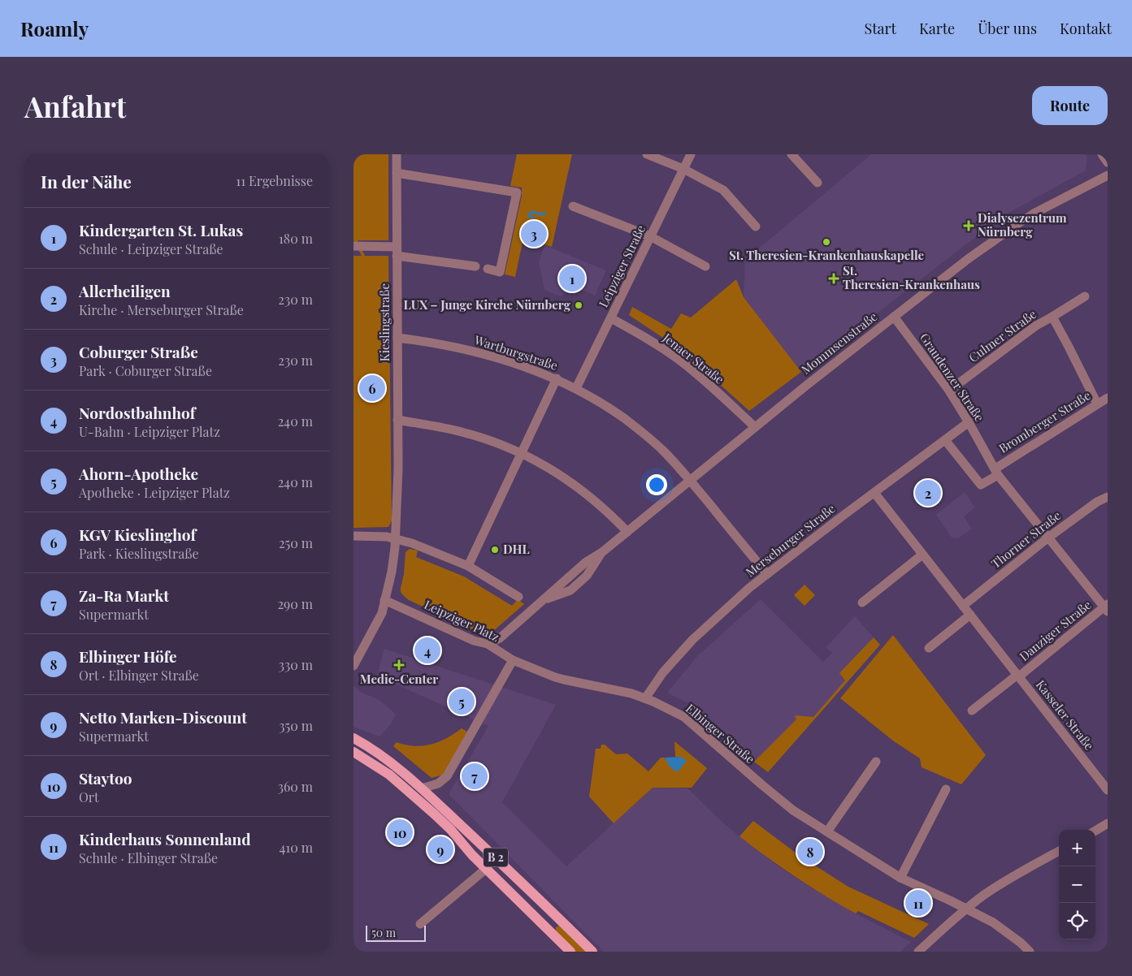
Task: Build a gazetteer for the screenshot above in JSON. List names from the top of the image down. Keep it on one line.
{"streets":{"main road":["B 2"],"street":["Leipziger Straße","Kieslingstraße","Culmer Straße","Mommsenstraße","Wartburgstraße","Jenaer Straße","Graudenzer Straße","Bromberger Straße","Thorner Straße","Merseburger Straße","Leipziger Platz","Danziger Straße","Kasseler Straße","Elbinger Straße"]},"crossings":[["Leipziger Straße","Wartburgstraße"],["Leipziger Straße","Jenaer Straße"],["Kieslingstraße","Wartburgstraße"],["Culmer Straße","Graudenzer Straße"],["Culmer Straße","Bromberger Straße"],["Mommsenstraße","Wartburgstraße"],["Mommsenstraße","Jenaer Straße"],["Mommsenstraße","Graudenzer Straße"],["Mommsenstraße","Leipziger Platz"],["Wartburgstraße","Merseburger Straße"],["Graudenzer Straße","Bromberger Straße"],["Graudenzer Straße","Thorner Straße"],["Graudenzer Straße","Merseburger Straße"],["Graudenzer Straße","Danziger Straße"],["Thorner Straße","Kasseler Straße"],["Merseburger Straße","Kasseler Straße"],["Merseburger Straße","Elbinger Straße"],["Leipziger Platz","Elbinger Straße"],["Danziger Straße","Kasseler Straße"]],"places":{"health":["Dialysezentrum Nürnberg","St. Theresien-Krankenhaus","Medic-Center"],"other":["St. Theresien-Krankenhauskapelle","LUX – Junge Kirche Nürnberg","DHL"]},"scale_bar":"50 m","page":{"header":"Roamly","nav":["Start","Karte","Über uns","Kontakt"],"buttons":"Route","title":"Anfahrt","heading":["In der Nähe","11 Ergebnisse"],"list":[{"mark":"1","name":"Kindergarten St. Lukas","note":"Schule · Leipziger Straße","value":"180 m"},{"mark":"2","name":"Allerheiligen","note":"Kirche · Merseburger Straße","value":"230 m"},{"mark":"3","name":"Coburger Straße","note":"Park · Coburger Straße","value":"230 m"},{"mark":"4","name":"Nordostbahnhof","note":"U-Bahn · Leipziger Platz","value":"240 m"},{"mark":"5","name":"Ahorn-Apotheke","note":"Apotheke · Leipziger Platz","value":"240 m"},{"mark":"6","name":"KGV Kieslinghof","note":"Park · Kieslingstraße","value":"250 m"},{"mark":"7","name":"Za-Ra Markt","note":"Supermarkt","value":"290 m"},{"mark":"8","name":"Elbinger Höfe","note":"Ort · Elbinger Straße","value":"330 m"},{"mark":"9","name":"Netto Marken-Discount","note":"Supermarkt","value":"350 m"},{"mark":"10","name":"Staytoo","note":"Ort","value":"360 m"},{"mark":"11","name":"Kinderhaus Sonnenland","note":"Schule · Elbinger Straße","value":"410 m"}],"pins":["3","1","6","2","4","5","7","10","9","8","11"],"map_buttons":["+","−"],"scale":"50 m"}}
